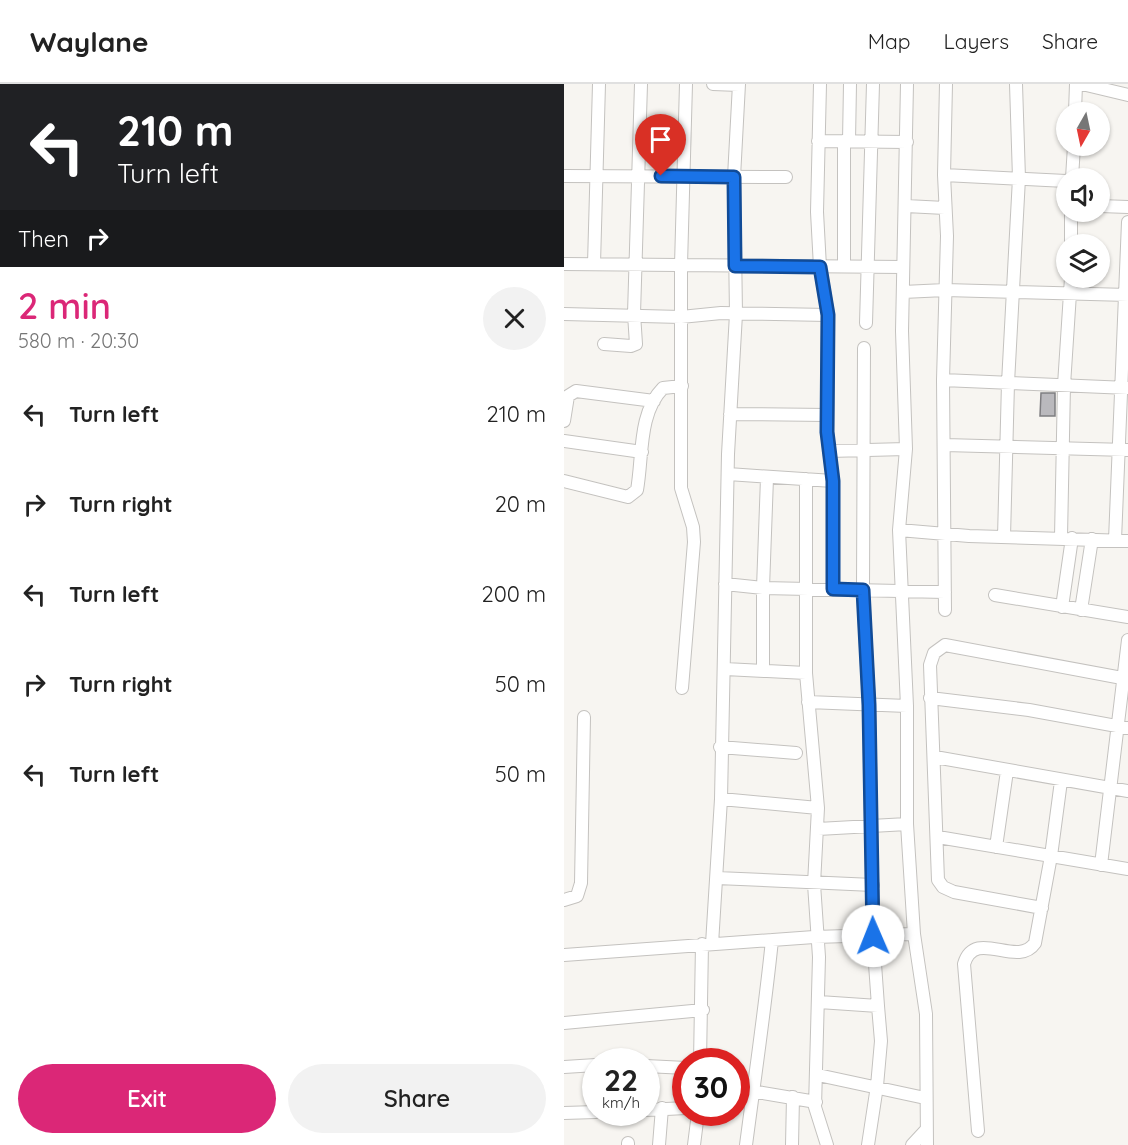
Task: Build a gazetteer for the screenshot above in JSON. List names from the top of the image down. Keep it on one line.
{"north":"bottom","page":{"header":"Waylane","nav":["Map","Layers","Share"],"turn":["210 m","Turn left"],"then":"Then","heading":["2 min","580 m · 20:30"],"list":[{"name":"Turn left","value":"210 m"},{"name":"Turn right","value":"20 m"},{"name":"Turn left","value":"200 m"},{"name":"Turn right","value":"50 m"},{"name":"Turn left","value":"50 m"}],"speed":"22 km/h","limit":"30","buttons":["Exit","Share"]}}
